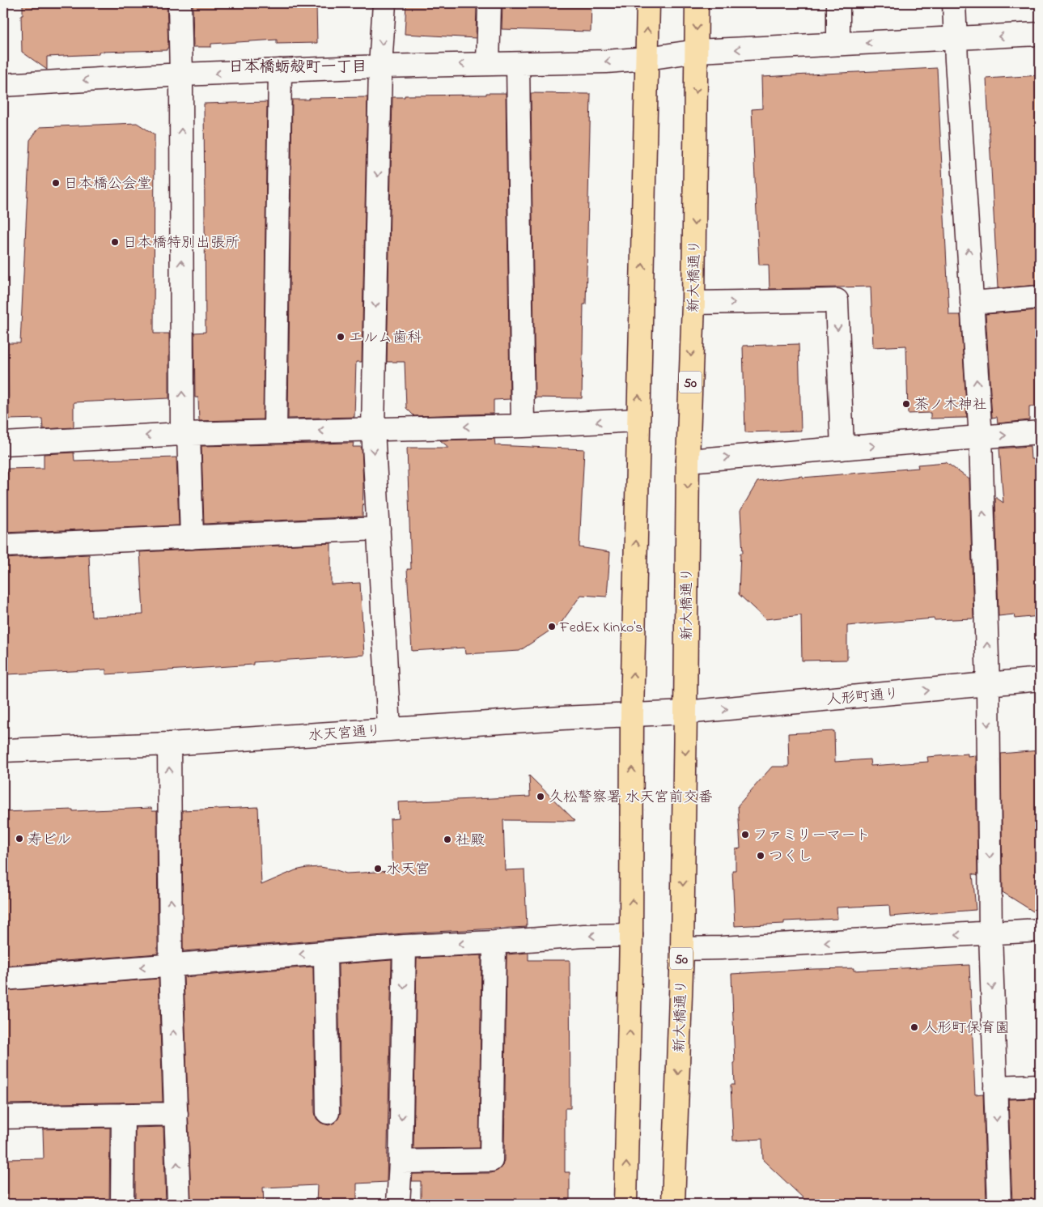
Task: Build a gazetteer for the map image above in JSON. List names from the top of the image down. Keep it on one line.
{"streets":{"main road":["新大橋通り","50"],"street":["人形町通り","水天宮通り"]},"crossings":[["新大橋通り","人形町通り"],["新大橋通り","水天宮通り"],["人形町通り","水天宮通り"]],"one_way":["人形町通り"],"districts":["日本橋蛎殻町一丁目"],"places":["日本橋公会堂","日本橋特別出張所","エルム歯科","茶ノ木神社","FedEx Kinko's","久松警察署 水天宮前交番","ファミリーマート","寿ビル","社殿","つくし","水天宮","人形町保育園"]}
